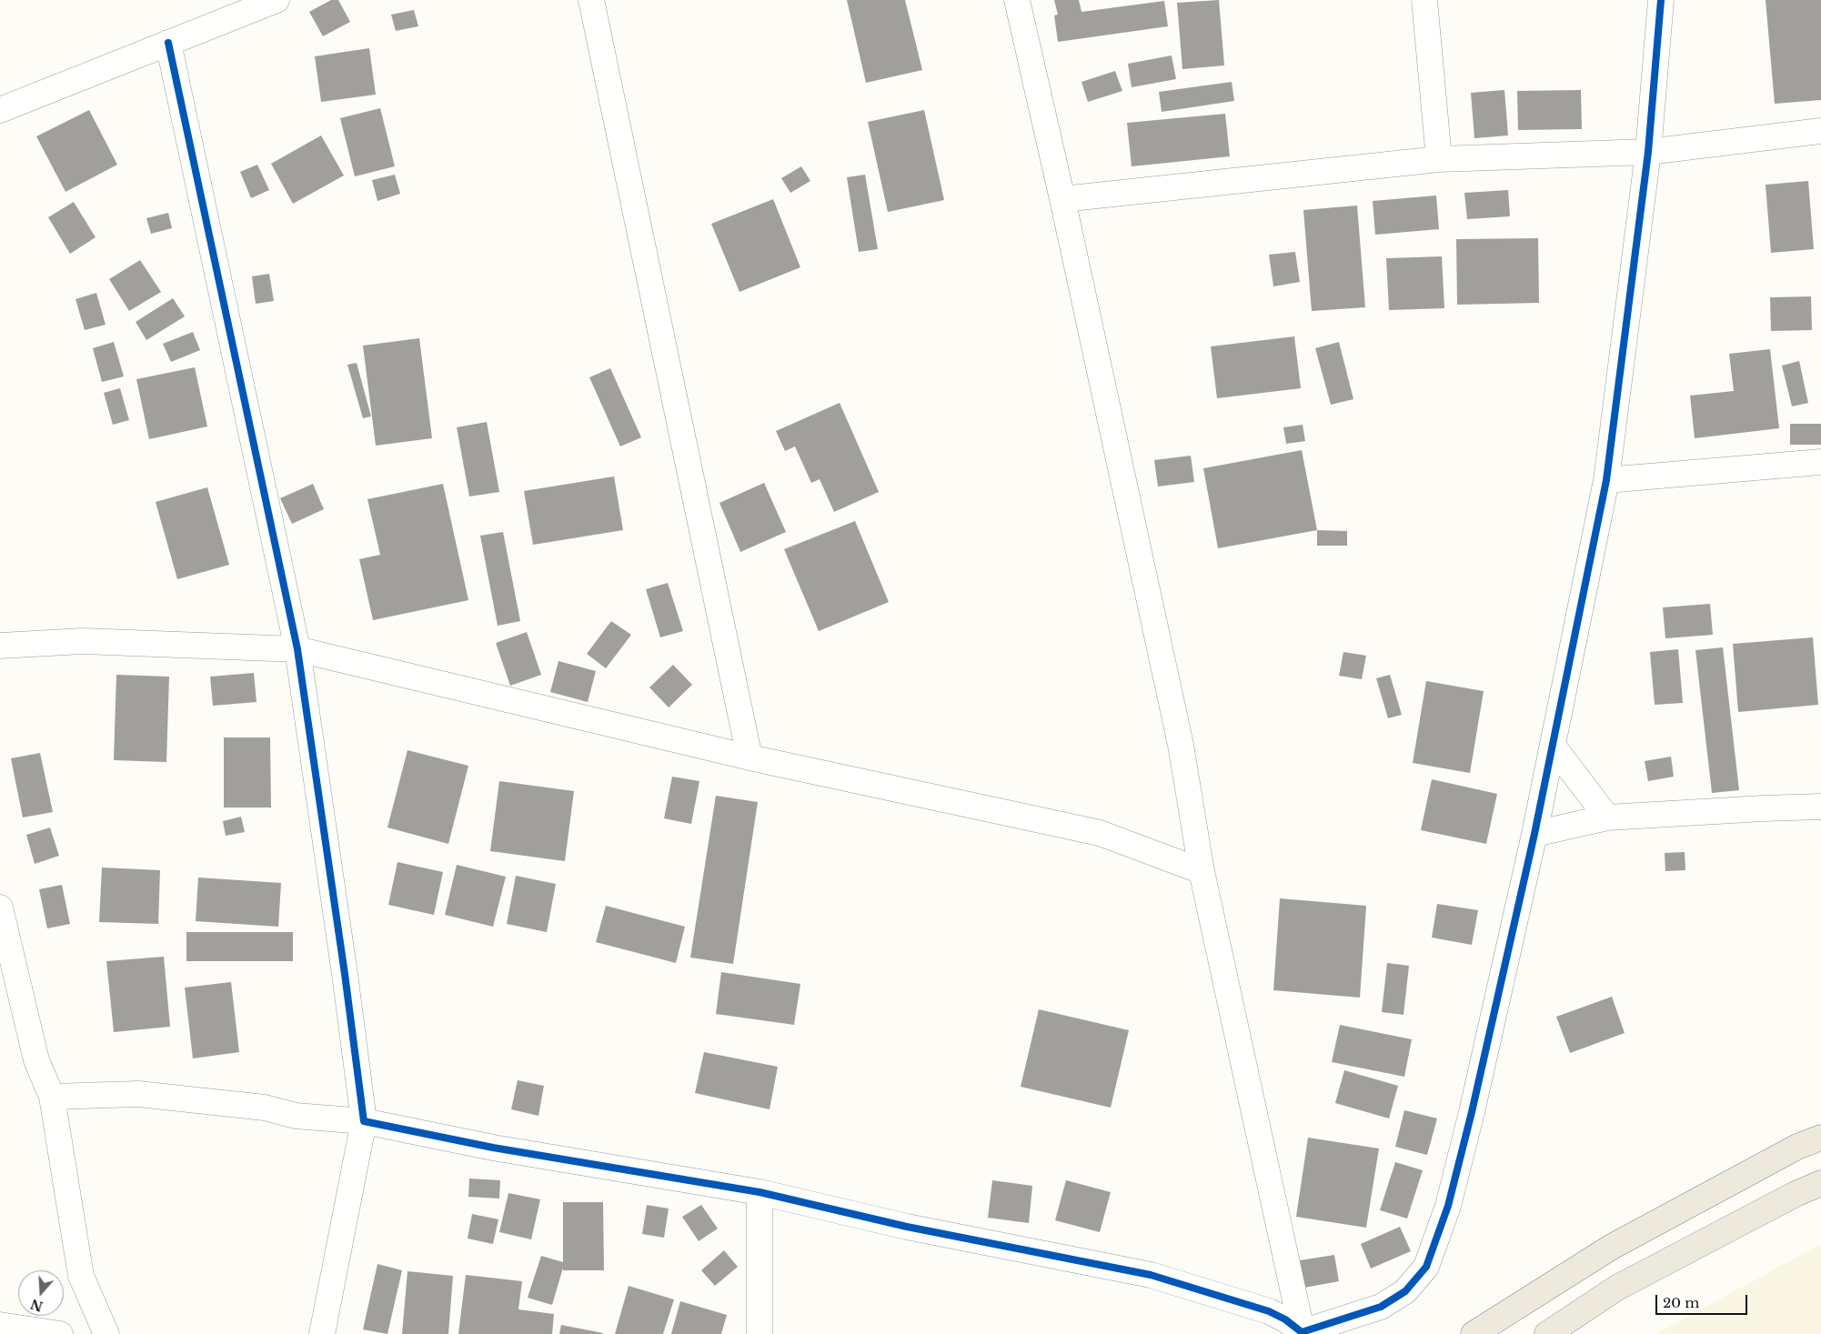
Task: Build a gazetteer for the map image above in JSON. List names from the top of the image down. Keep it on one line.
{"scale_bar":"20 m","north":"bottom"}
